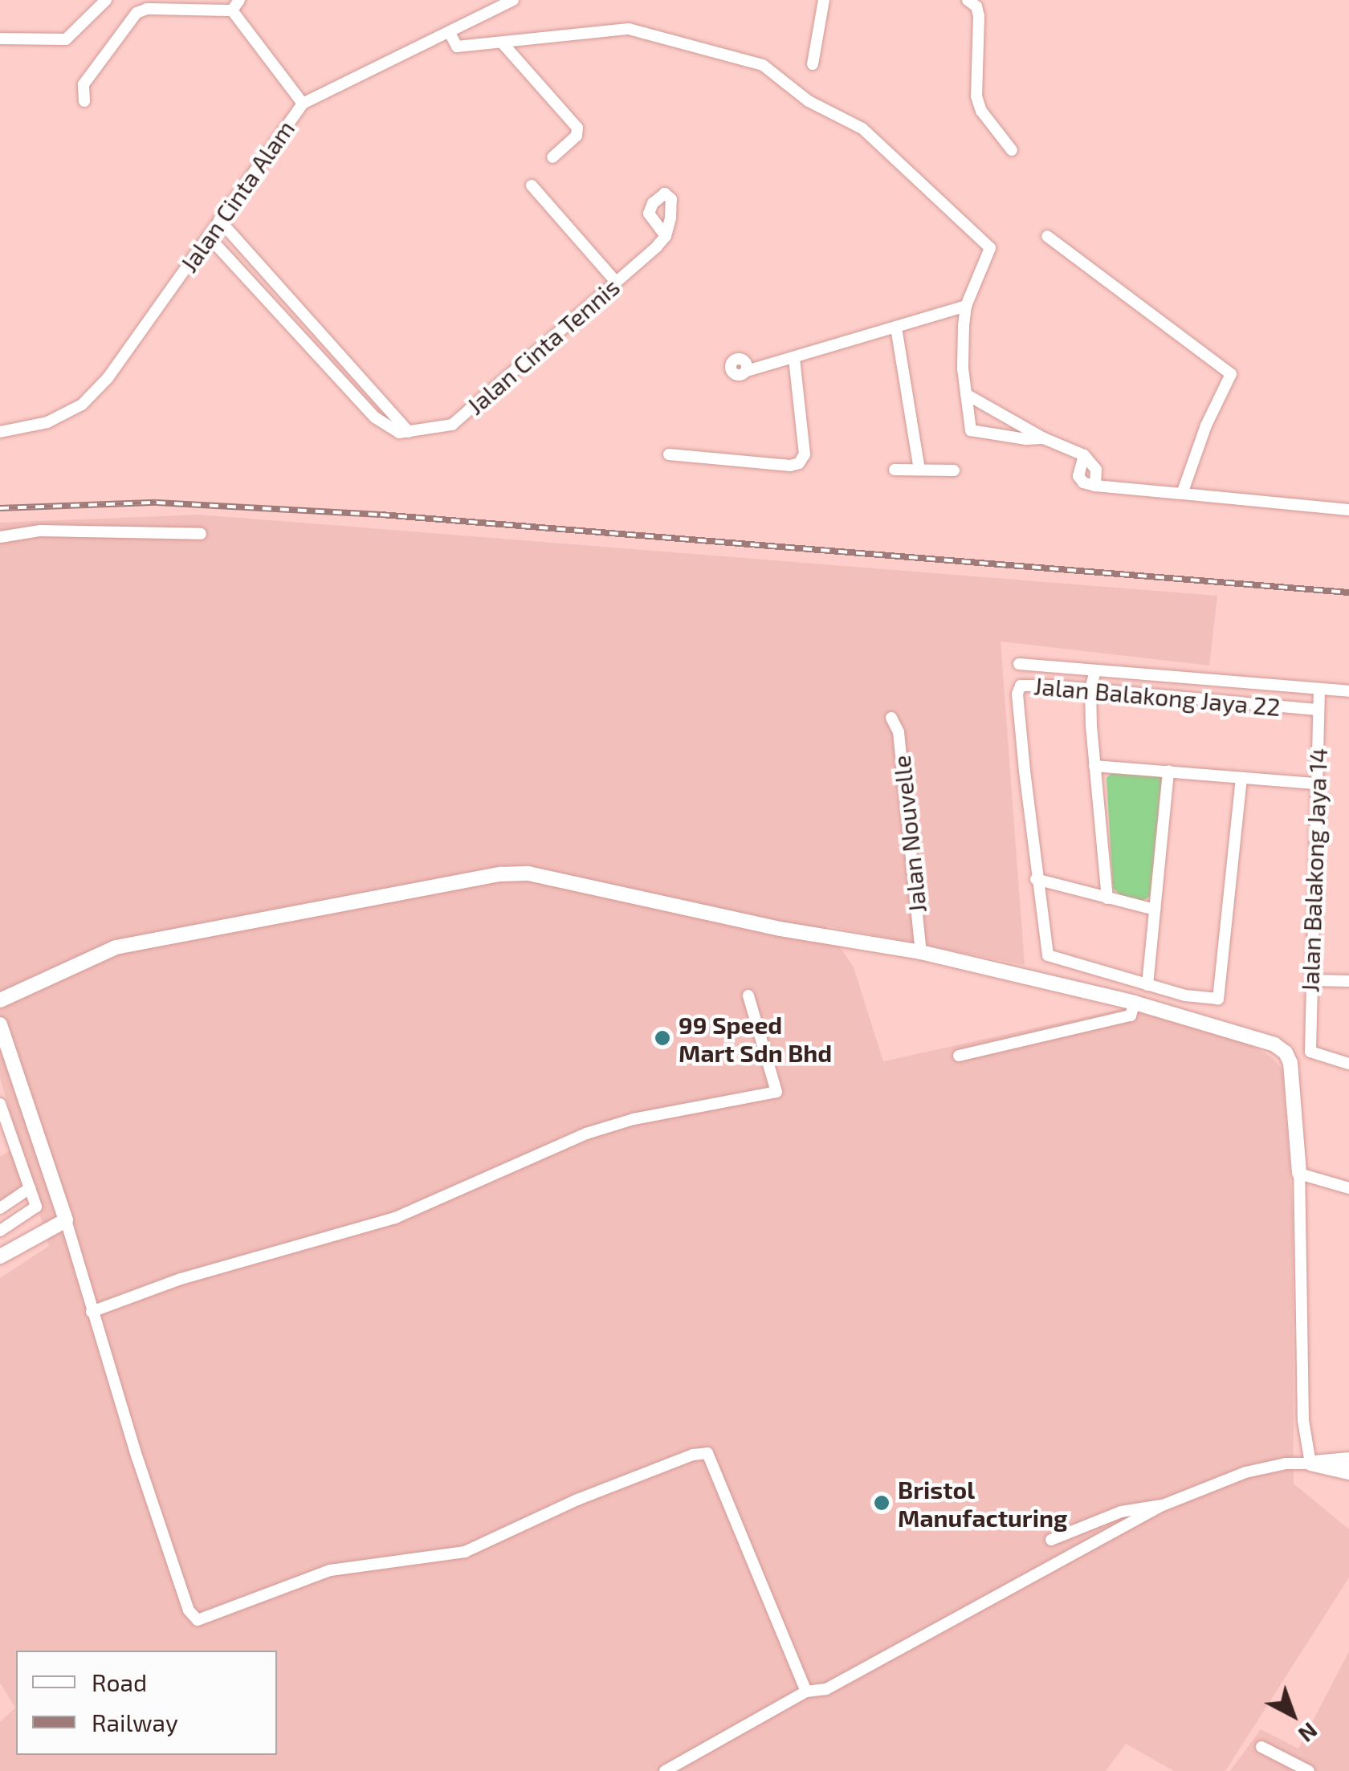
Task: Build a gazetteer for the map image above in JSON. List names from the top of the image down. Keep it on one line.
{"streets":{"street":["Jalan Cinta Alam","Jalan Cinta Tennis","Jalan Balakong Jaya 22","Jalan Nouvelle","Jalan Balakong Jaya 14"]},"crossings":[["Jalan Balakong Jaya 22","Jalan Balakong Jaya 14"]],"places":["99 Speed Mart Sdn Bhd","Bristol Manufacturing"],"legend":["Road","Railway"],"north":"bottom right"}
